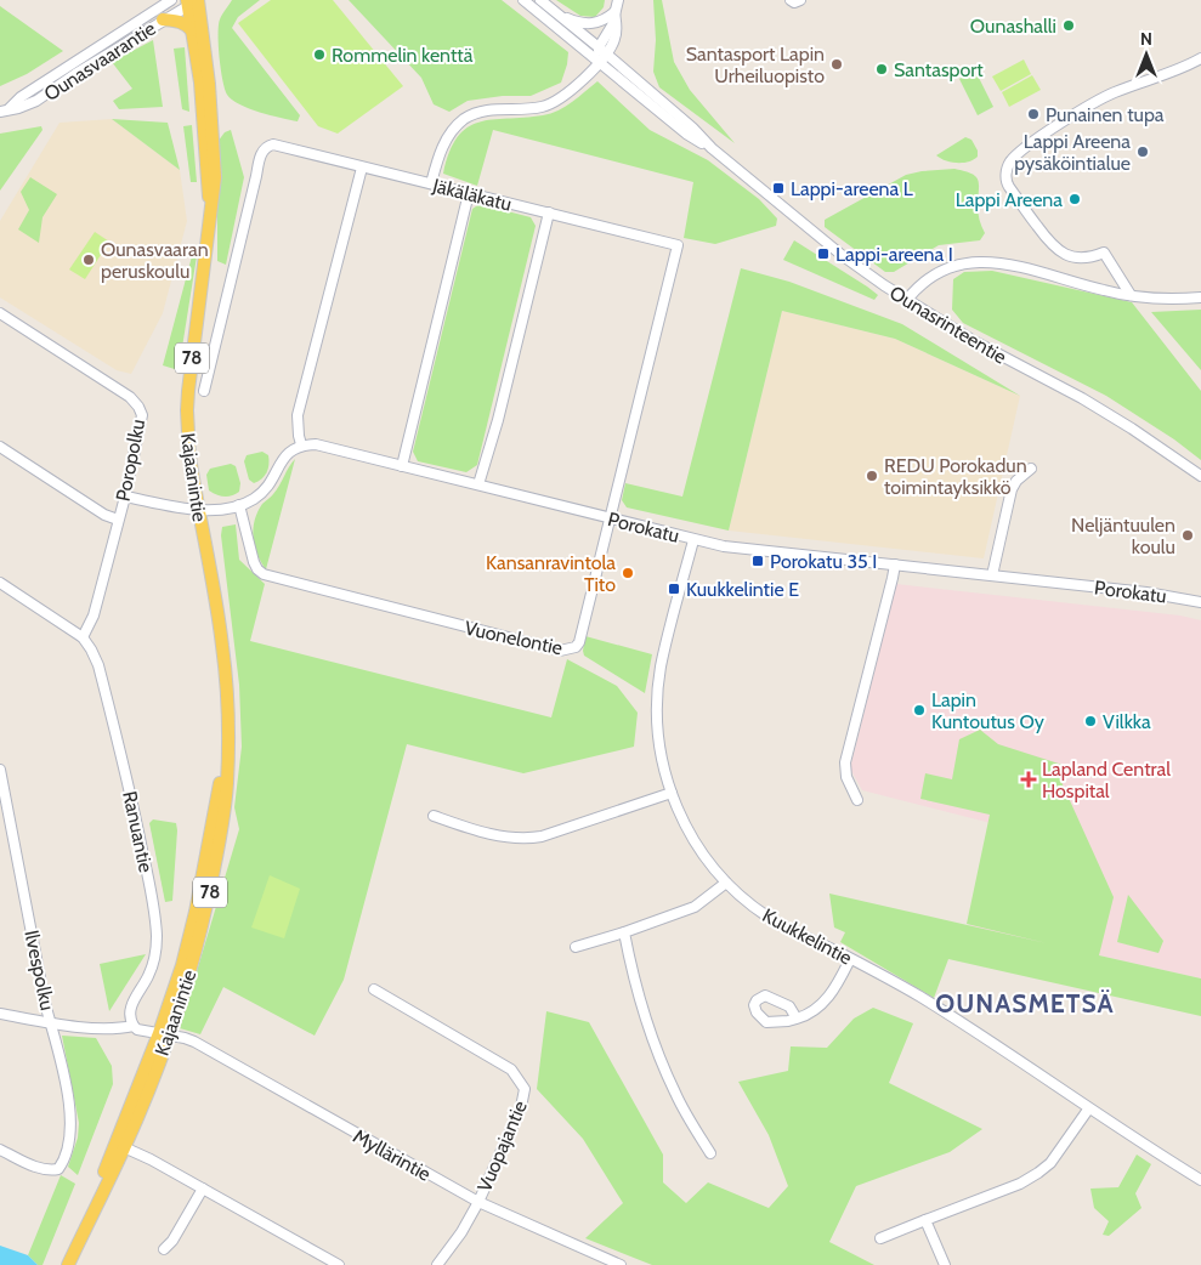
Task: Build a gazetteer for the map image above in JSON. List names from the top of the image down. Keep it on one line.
{"streets":{"main road":["78","Kajaanintie"],"street":["Ounasvaarantie","Jäkäläkatu","Ounasrinteentie","Poropolku","Porokatu","Vuonelontie","Ranuantie","Kuukkelintie","Ilvespolku","Vuopajantie","Myllärintie"]},"crossings":[["Ounasvaarantie","Kajaanintie"],["Jäkäläkatu","Vuonelontie"],["Poropolku","Ranuantie"],["Kajaanintie","Myllärintie"],["Porokatu","Vuonelontie"],["Porokatu","Kuukkelintie"],["Ranuantie","Myllärintie"],["Ilvespolku","Myllärintie"],["Vuopajantie","Myllärintie"]],"districts":["OUNASMETSÄ"],"places":{"other":["Ounashalli","Rommelin kenttä","Santasport Lapin Urheiluopisto","Santasport","Punainen tupa","Lappi Areena pysäköintialue","Lappi Areena","Ounasvaaran peruskoulu","REDU Porokadun toimintayksikkö","Neljäntuulen koulu","Kansanravintola Tito","Lapin Kuntoutus Oy","Vilkka"],"transit":["Lappi-areena L","Lappi-areena I","Porokatu 35 I","Kuukkelintie E"],"health":["Lapland Central Hospital"]},"north":"top"}
